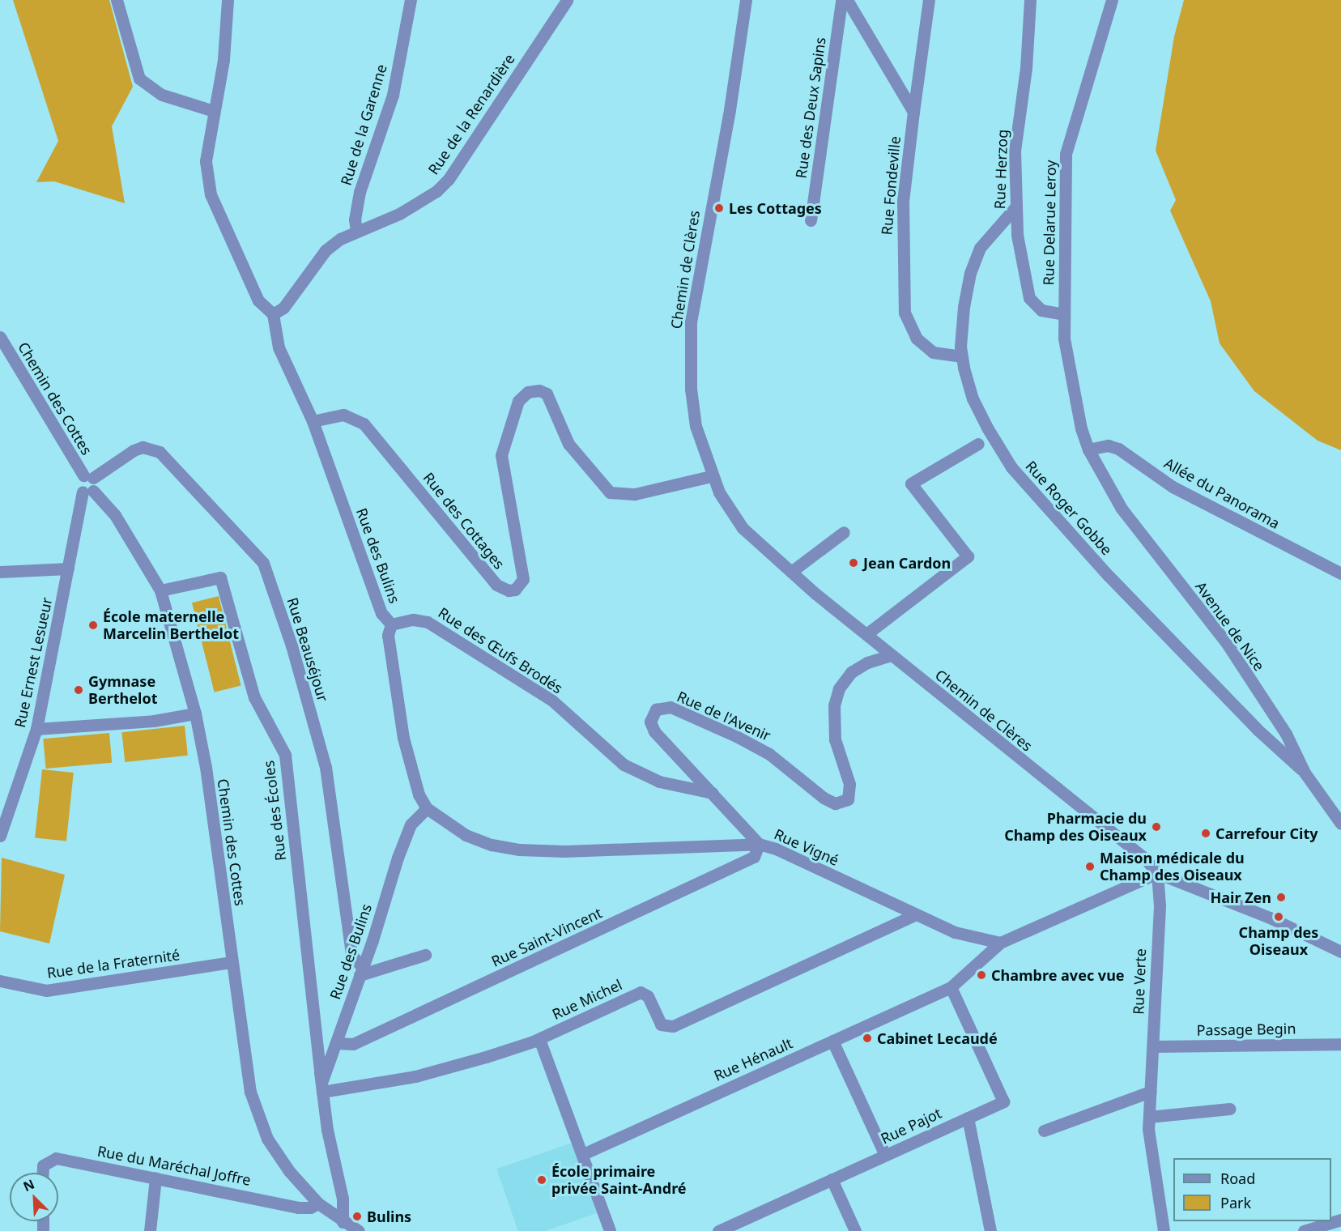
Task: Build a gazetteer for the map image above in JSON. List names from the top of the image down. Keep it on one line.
{"streets":{"street":["Rue des Deux Sapins","Rue de la Renardière","Rue de la Garenne","Rue Herzog","Rue Fondeville","Rue Delarue Leroy","Chemin de Clères","Chemin des Cottes","Allée du Panorama","Rue Roger Gobbe","Rue des Cottages","Rue des Bulins","Avenue de Nice","Rue Beauséjour","Rue des Œufs Brodés","Rue Ernest Lesueur","Rue de l'Avenir","Rue des Écoles","Rue Vigné","Rue Saint-Vincent","Rue de la Fraternité","Rue Verte","Rue Michel","Passage Begin","Rue Hénault","Rue Pajot","Rue du Maréchal Joffre"]},"crossings":[["Rue de la Renardière","Rue de la Garenne"],["Rue de la Renardière","Rue des Bulins"],["Rue Herzog","Rue Delarue Leroy"],["Rue Herzog","Rue Roger Gobbe"],["Rue Fondeville","Rue Roger Gobbe"],["Rue Delarue Leroy","Allée du Panorama"],["Rue Delarue Leroy","Avenue de Nice"],["Chemin de Clères","Rue des Cottages"],["Chemin de Clères","Rue de l'Avenir"],["Chemin de Clères","Rue Verte"],["Chemin des Cottes","Rue Beauséjour"],["Chemin des Cottes","Rue Ernest Lesueur"],["Chemin des Cottes","Rue des Écoles"],["Chemin des Cottes","Rue de la Fraternité"],["Chemin des Cottes","Rue du Maréchal Joffre"],["Allée du Panorama","Avenue de Nice"],["Rue Roger Gobbe","Avenue de Nice"],["Rue des Cottages","Rue des Bulins"],["Rue des Bulins","Rue Beauséjour"],["Rue des Bulins","Rue des Œufs Brodés"],["Rue des Bulins","Rue Vigné"],["Rue des Bulins","Rue Saint-Vincent"],["Rue des Bulins","Rue Michel"],["Rue Beauséjour","Rue Ernest Lesueur"],["Rue des Œufs Brodés","Rue de l'Avenir"],["Rue de l'Avenir","Rue Vigné"],["Rue de l'Avenir","Rue Saint-Vincent"],["Rue Vigné","Rue Saint-Vincent"],["Rue Vigné","Rue Michel"],["Rue Vigné","Rue Hénault"],["Rue Verte","Passage Begin"],["Rue Hénault","Rue Pajot"]],"places":["Les Cottages","Jean Cardon","École maternelle Marcelin Berthelot","Gymnase Berthelot","Pharmacie du Champ des Oiseaux","Carrefour City","Maison médicale du Champ des Oiseaux","Hair Zen","Champ des Oiseaux","Chambre avec vue","Cabinet Lecaudé","École primaire privée Saint-André","Bulins"],"legend":["Road","Park"],"north":"top left"}
